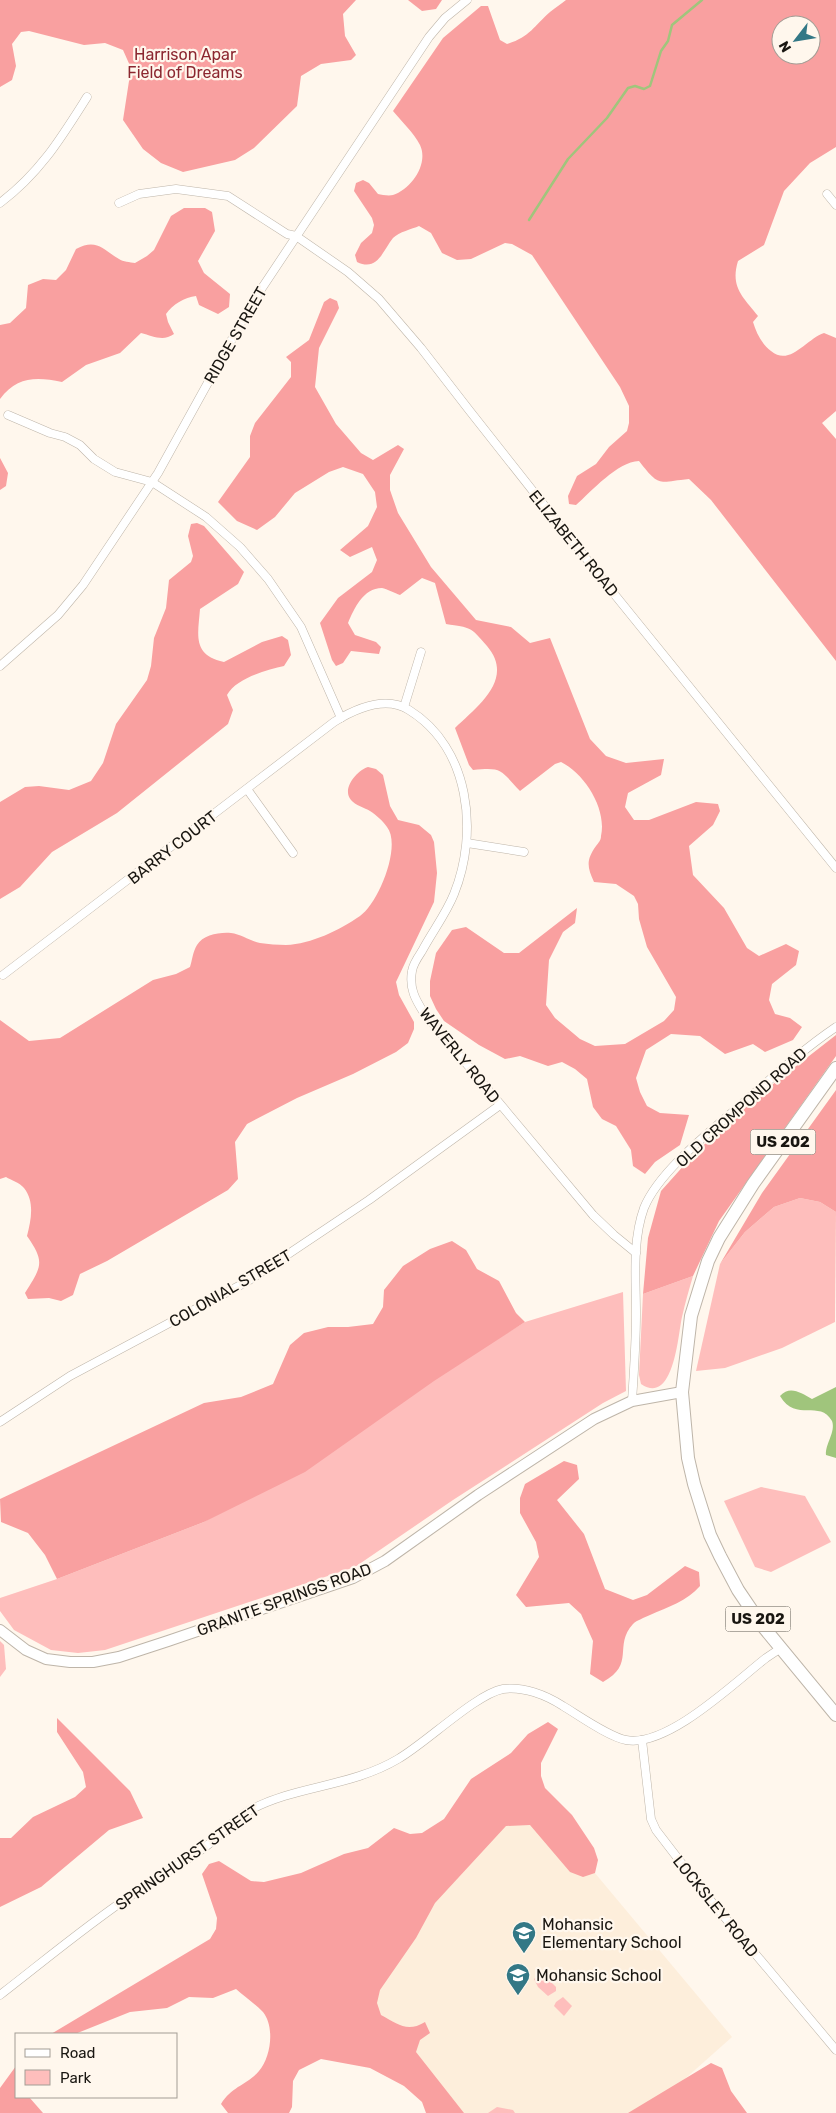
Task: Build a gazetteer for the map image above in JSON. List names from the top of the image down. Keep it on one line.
{"streets":{"highway":["US 202"],"street":["RIDGE STREET","ELIZABETH ROAD","BARRY COURT","WAVERLY ROAD","OLD CROMPOND ROAD","COLONIAL STREET","GRANITE SPRINGS ROAD","SPRINGHURST STREET","LOCKSLEY ROAD"]},"crossings":[["RIDGE STREET","ELIZABETH ROAD"],["WAVERLY ROAD","OLD CROMPOND ROAD"],["WAVERLY ROAD","COLONIAL STREET"],["OLD CROMPOND ROAD","GRANITE SPRINGS ROAD"],["US 202","GRANITE SPRINGS ROAD"],["US 202","SPRINGHURST STREET"],["SPRINGHURST STREET","LOCKSLEY ROAD"]],"parks":["Harrison Apar Field of Dreams"],"places":{"school or university":["Mohansic Elementary School","Mohansic School"]},"legend":["Road","Park"],"north":"bottom left"}
